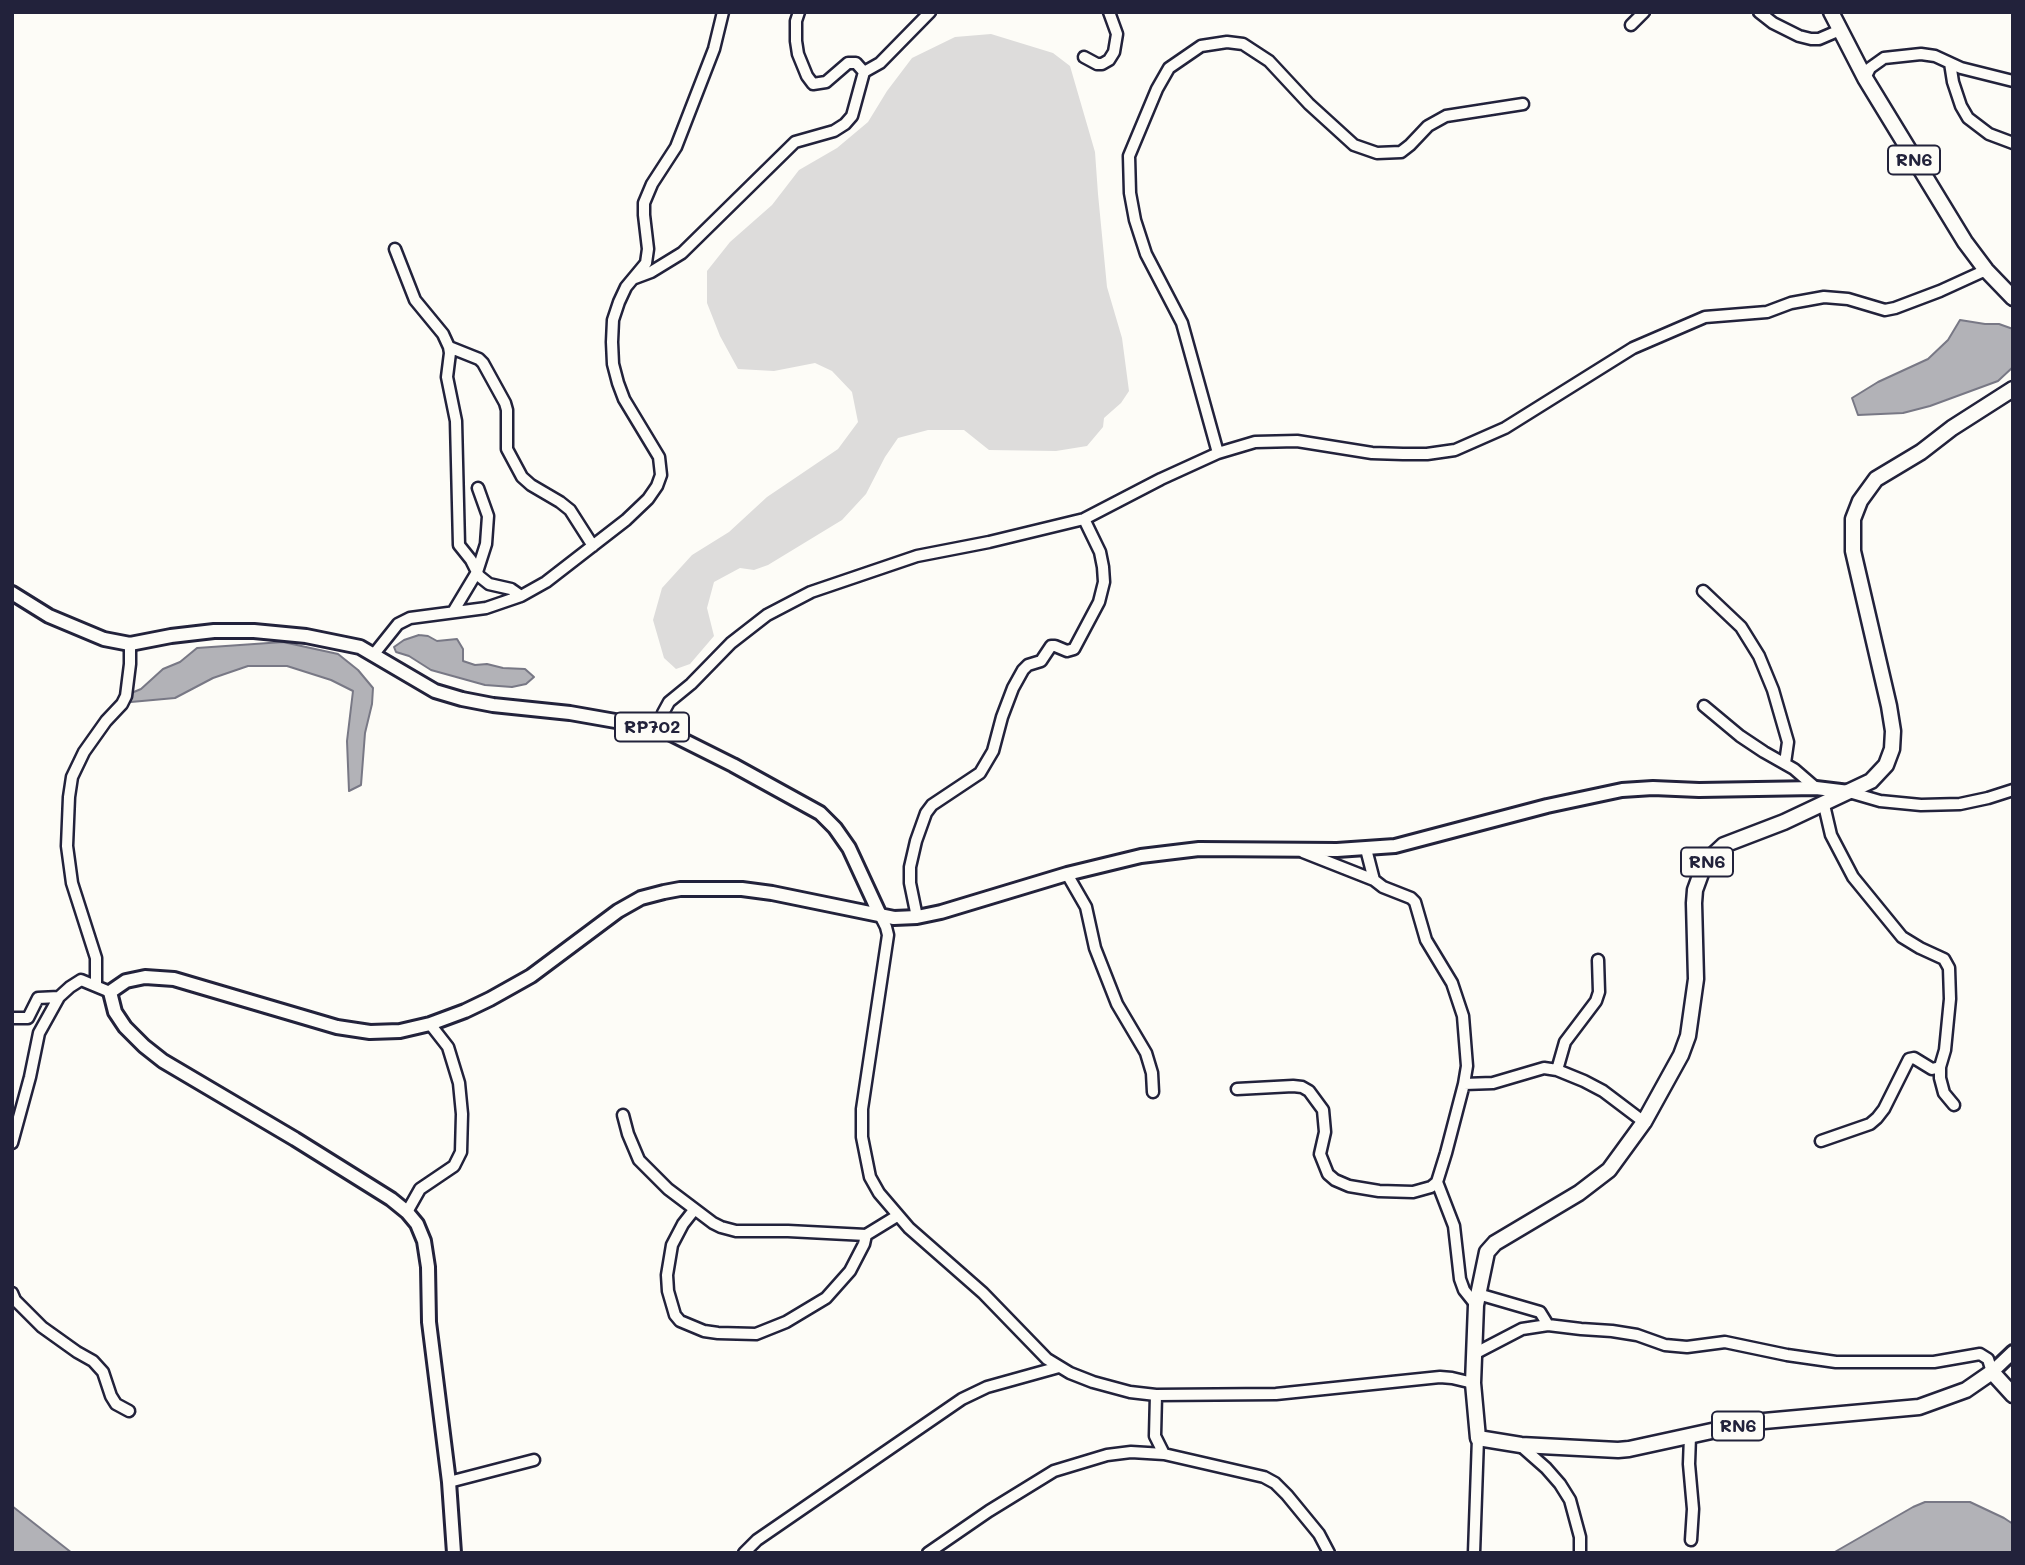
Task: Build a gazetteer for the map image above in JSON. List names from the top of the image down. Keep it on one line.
{"streets":{"highway":["RN6"],"main road":["RP702"]}}
